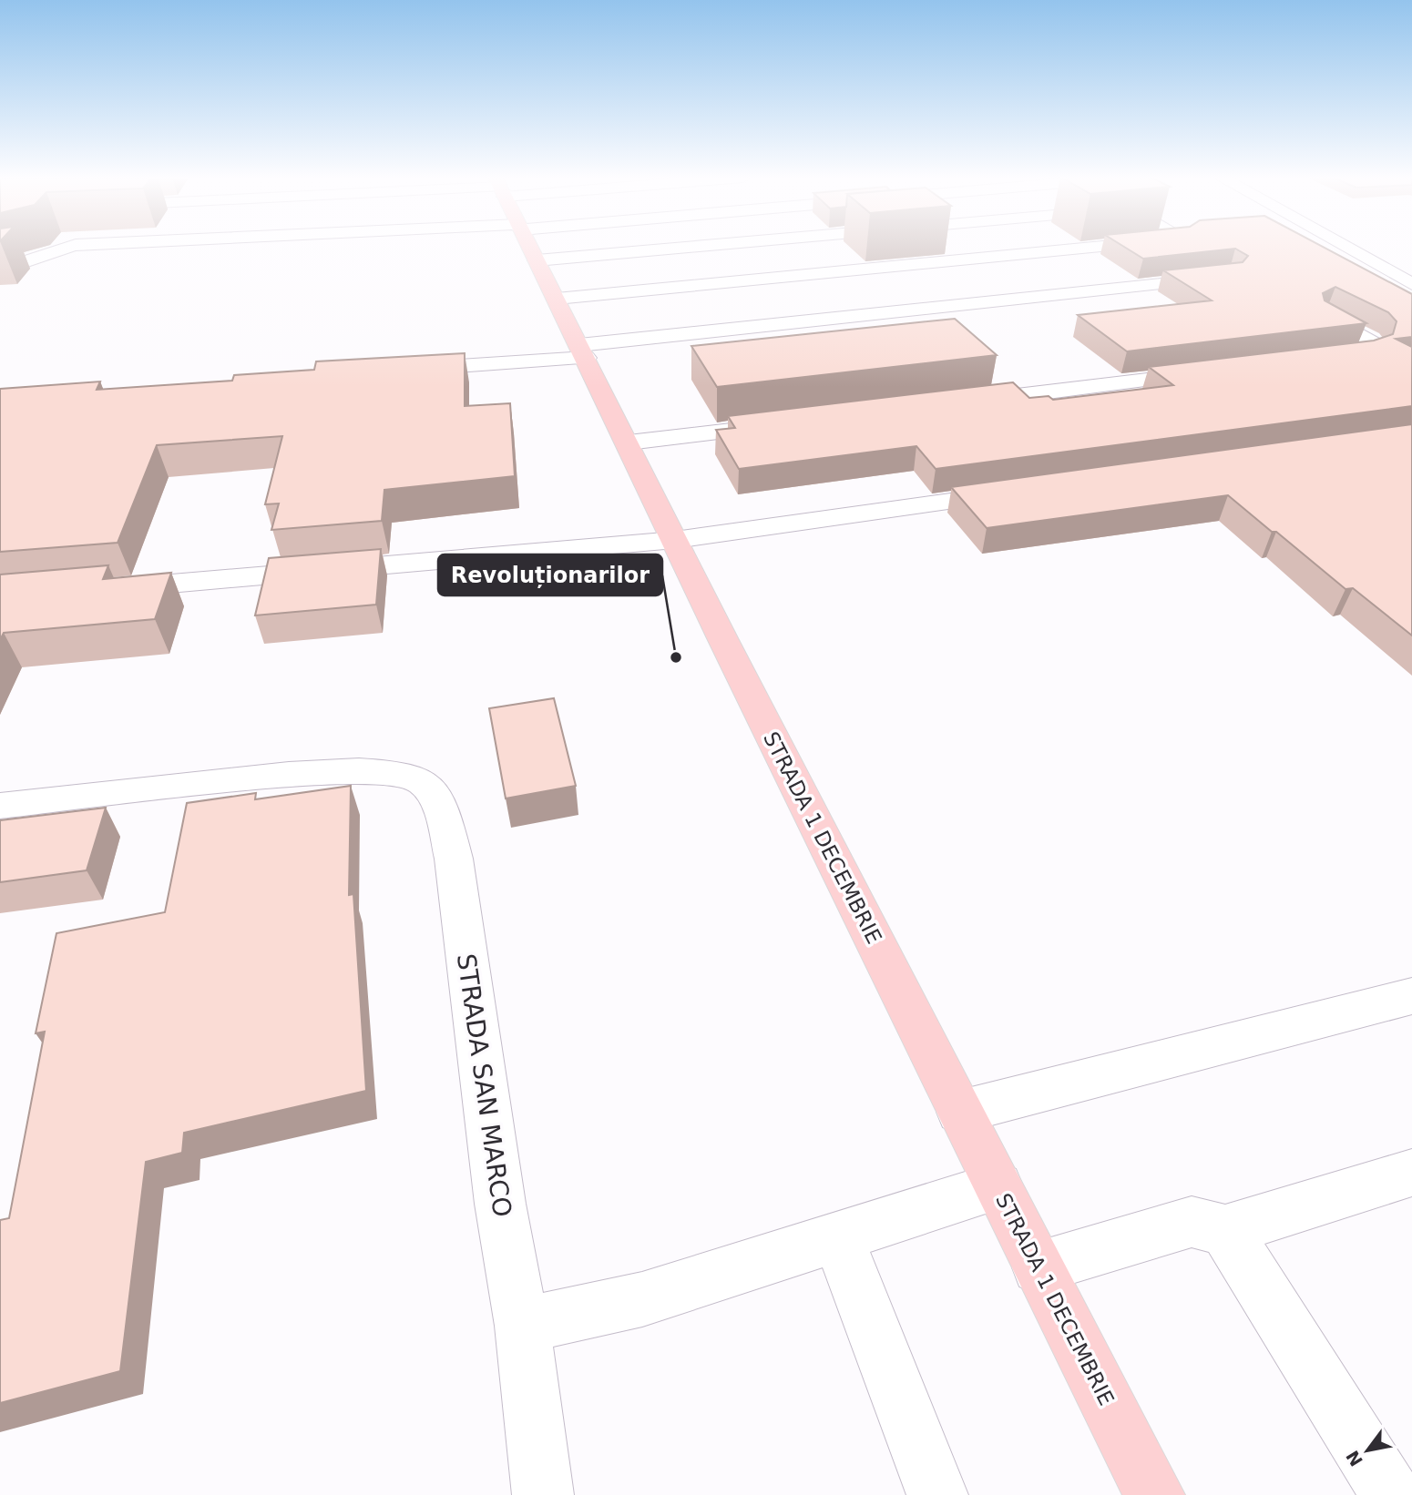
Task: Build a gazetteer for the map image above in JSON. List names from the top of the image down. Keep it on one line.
{"streets":{"main road":["STRADA 1 DECEMBRIE"],"street":["STRADA SAN MARCO"]},"places":["Revoluționarilor"],"north":"bottom left"}
